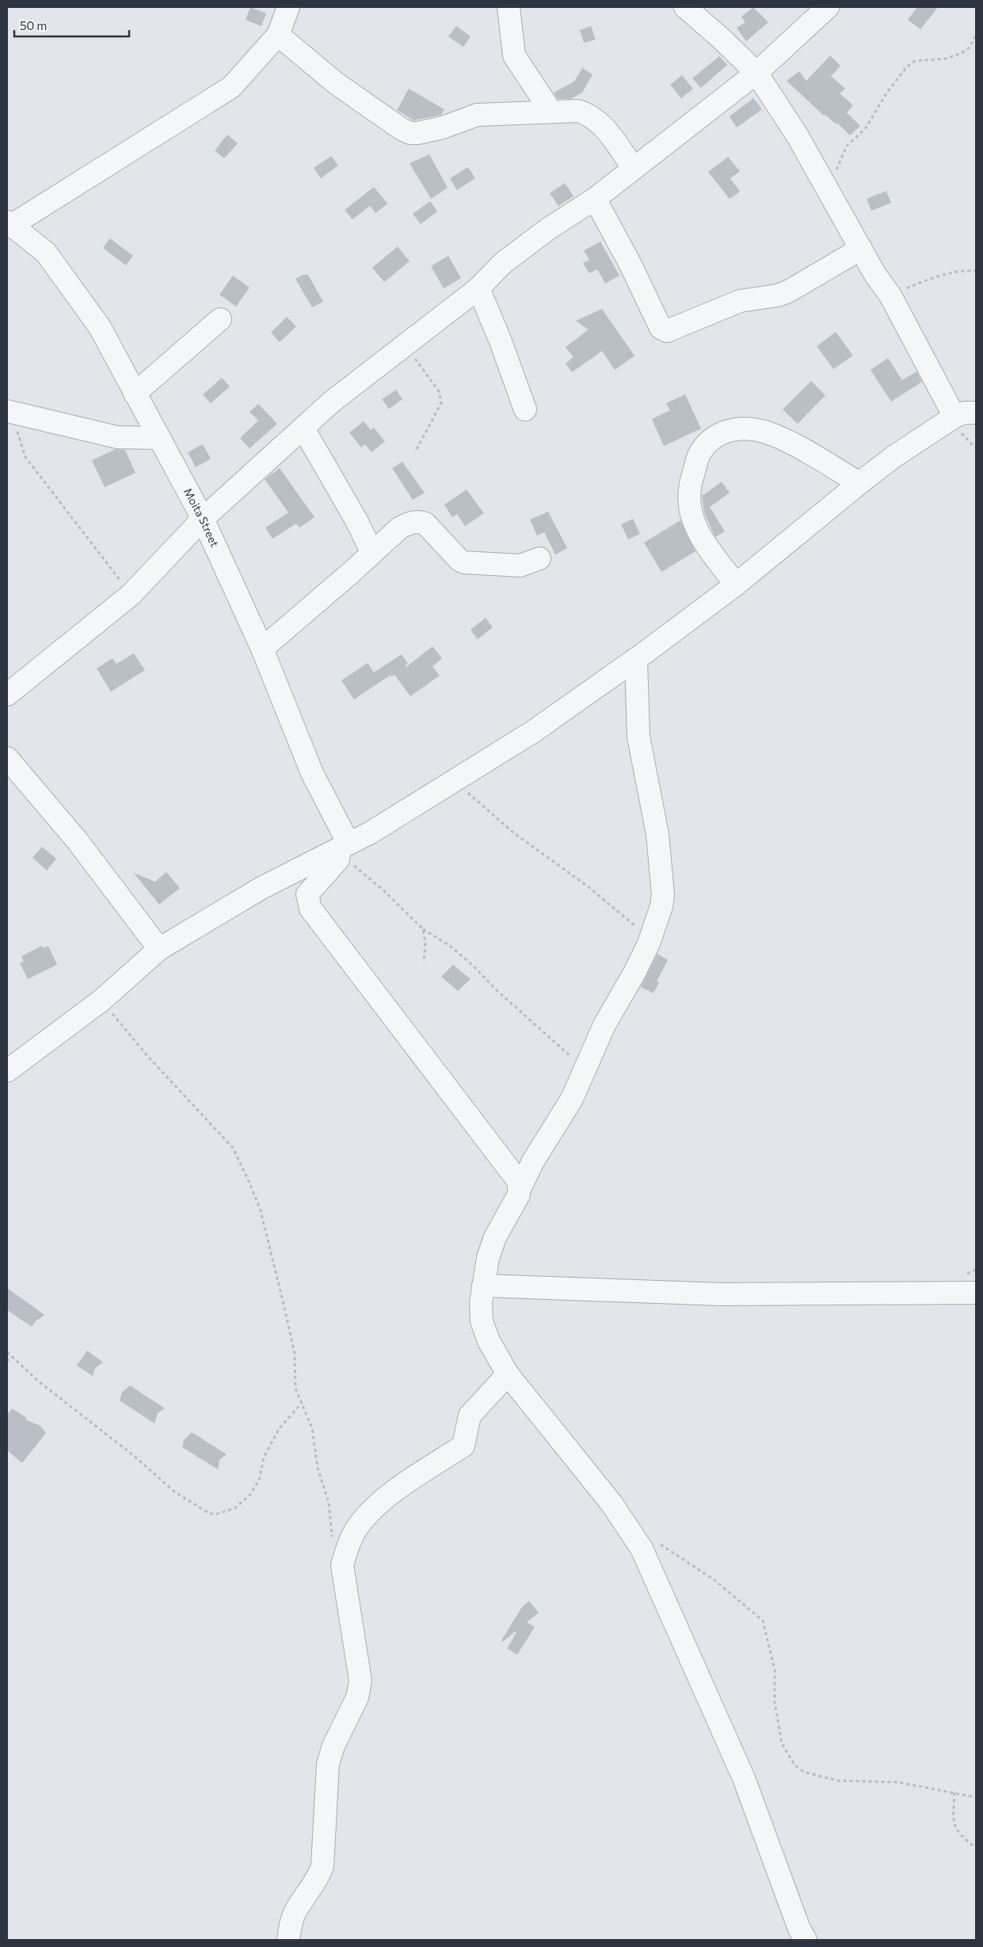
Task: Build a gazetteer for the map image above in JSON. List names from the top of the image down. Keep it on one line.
{"streets":{"street":["Moita Street"]},"scale_bar":"50 m"}
